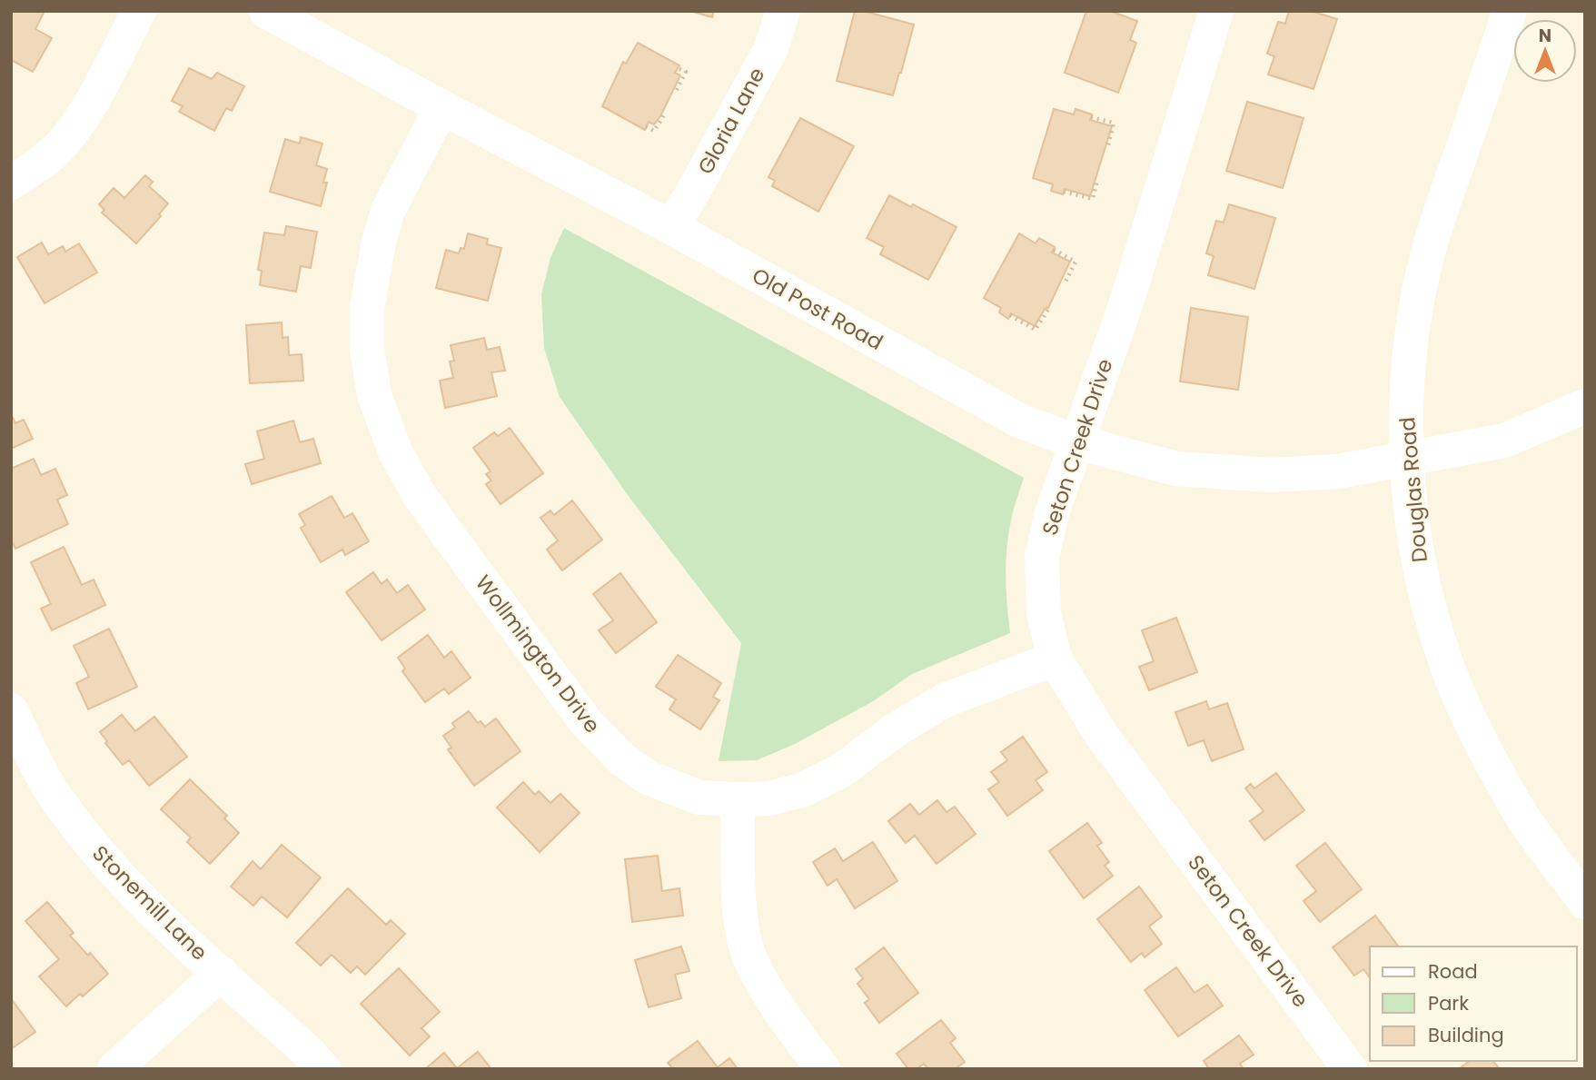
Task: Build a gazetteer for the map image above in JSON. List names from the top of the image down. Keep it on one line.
{"streets":{"street":["Gloria Lane","Old Post Road","Seton Creek Drive","Douglas Road","Wollmington Drive","Stonemill Lane"]},"crossings":[["Gloria Lane","Old Post Road"],["Old Post Road","Seton Creek Drive"],["Old Post Road","Douglas Road"],["Old Post Road","Wollmington Drive"],["Seton Creek Drive","Wollmington Drive"]],"legend":["Road","Park","Building"],"north":"top"}
